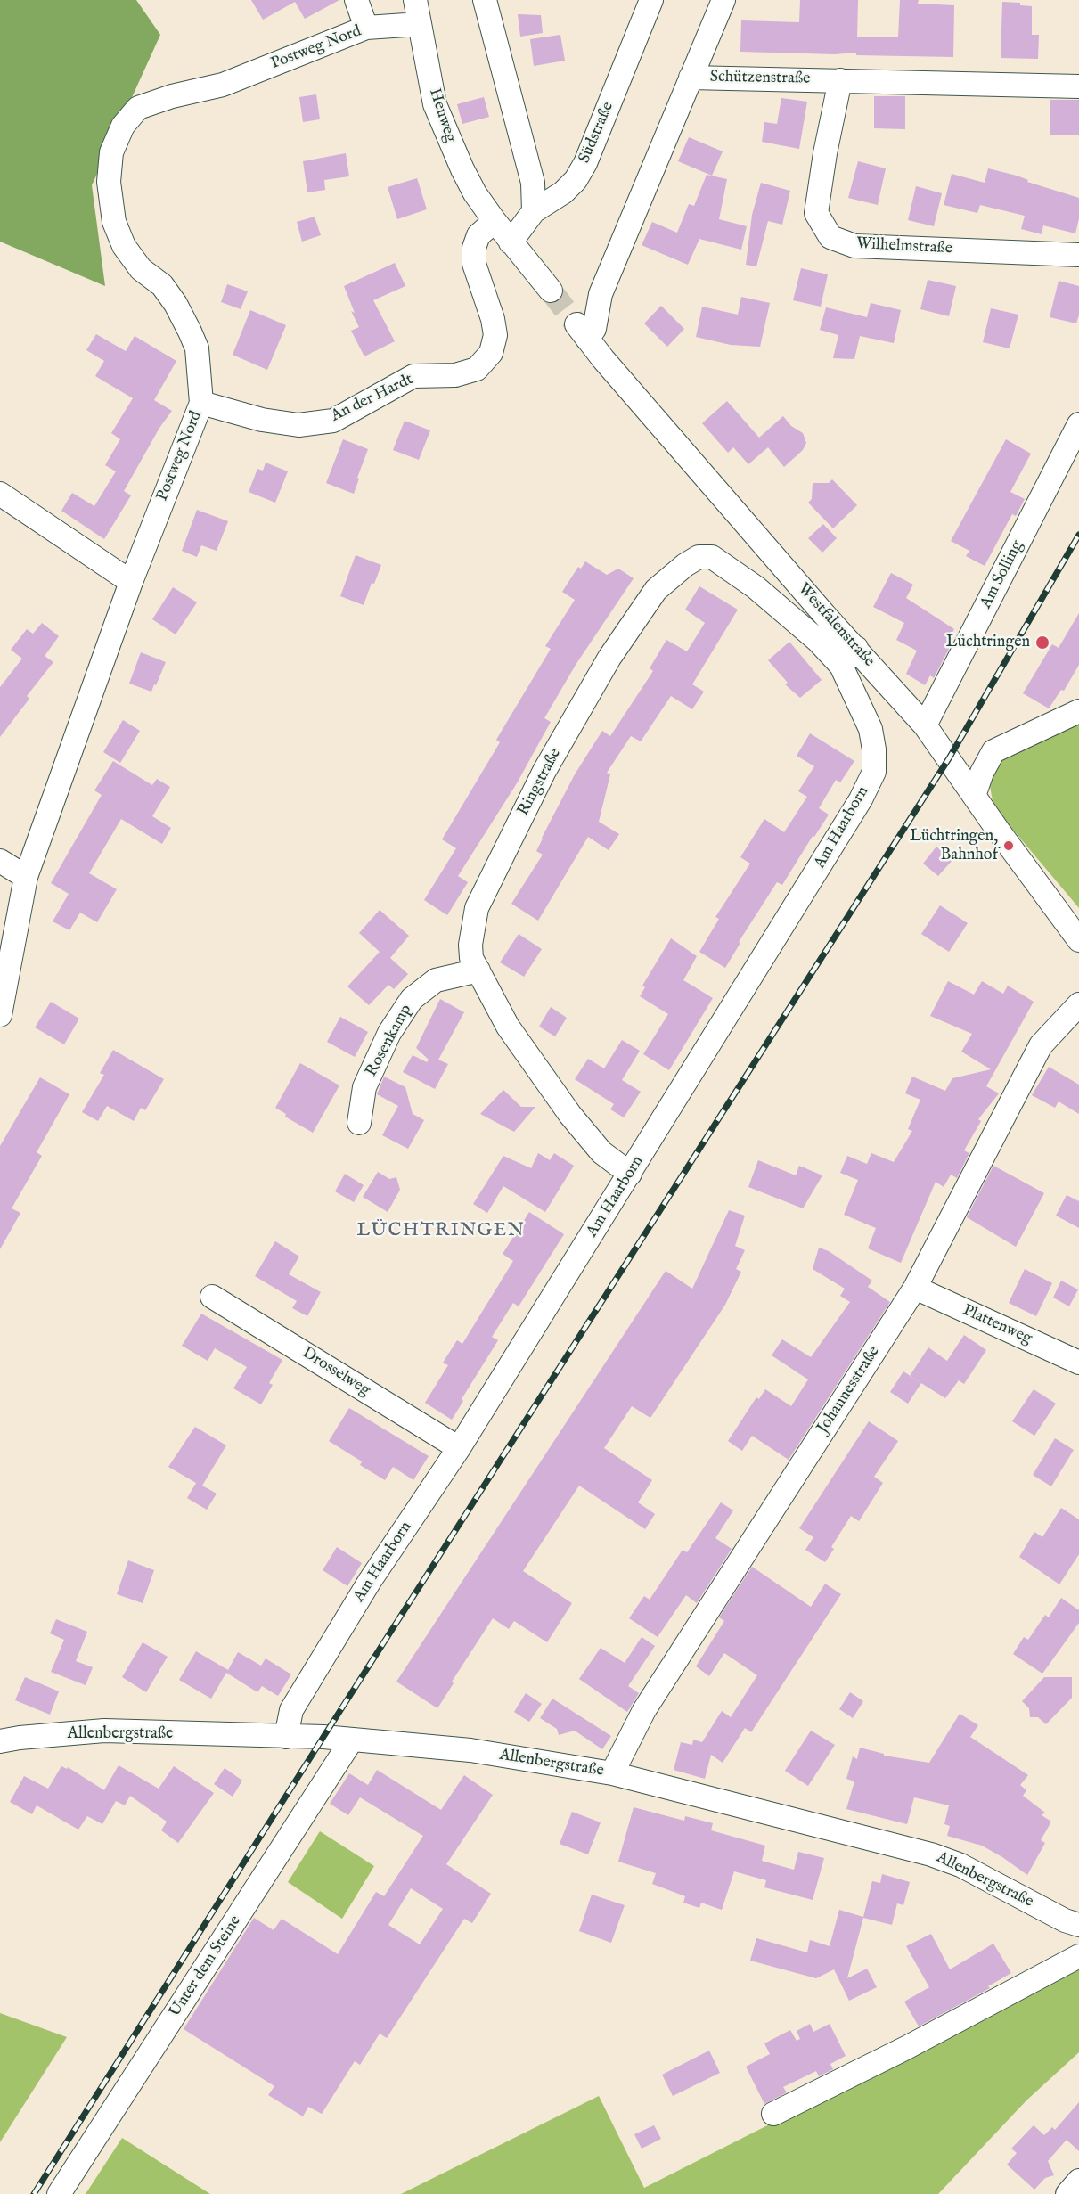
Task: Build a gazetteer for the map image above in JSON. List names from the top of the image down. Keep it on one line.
{"streets":{"street":["Postweg Nord","Schützenstraße","Heuweg","Südstraße","Wilhelmstraße","An der Hardt","Am Solling","Westfalenstraße","Ringstraße","Am Haarborn","Rosenkamp","Plattenweg","Drosselweg","Johannesstraße","Allenbergstraße","Unter dem Steine"]},"crossings":[["Postweg Nord","Heuweg"],["Postweg Nord","An der Hardt"],["Schützenstraße","Wilhelmstraße"],["Schützenstraße","Westfalenstraße"],["Heuweg","An der Hardt"],["Am Solling","Westfalenstraße"],["Ringstraße","Am Haarborn"],["Ringstraße","Rosenkamp"],["Am Haarborn","Drosselweg"],["Am Haarborn","Allenbergstraße"],["Plattenweg","Johannesstraße"],["Johannesstraße","Allenbergstraße"],["Allenbergstraße","Unter dem Steine"]],"districts":["LÜCHTRINGEN"],"places":["Lüchtringen","Lüchtringen, Bahnhof"]}
